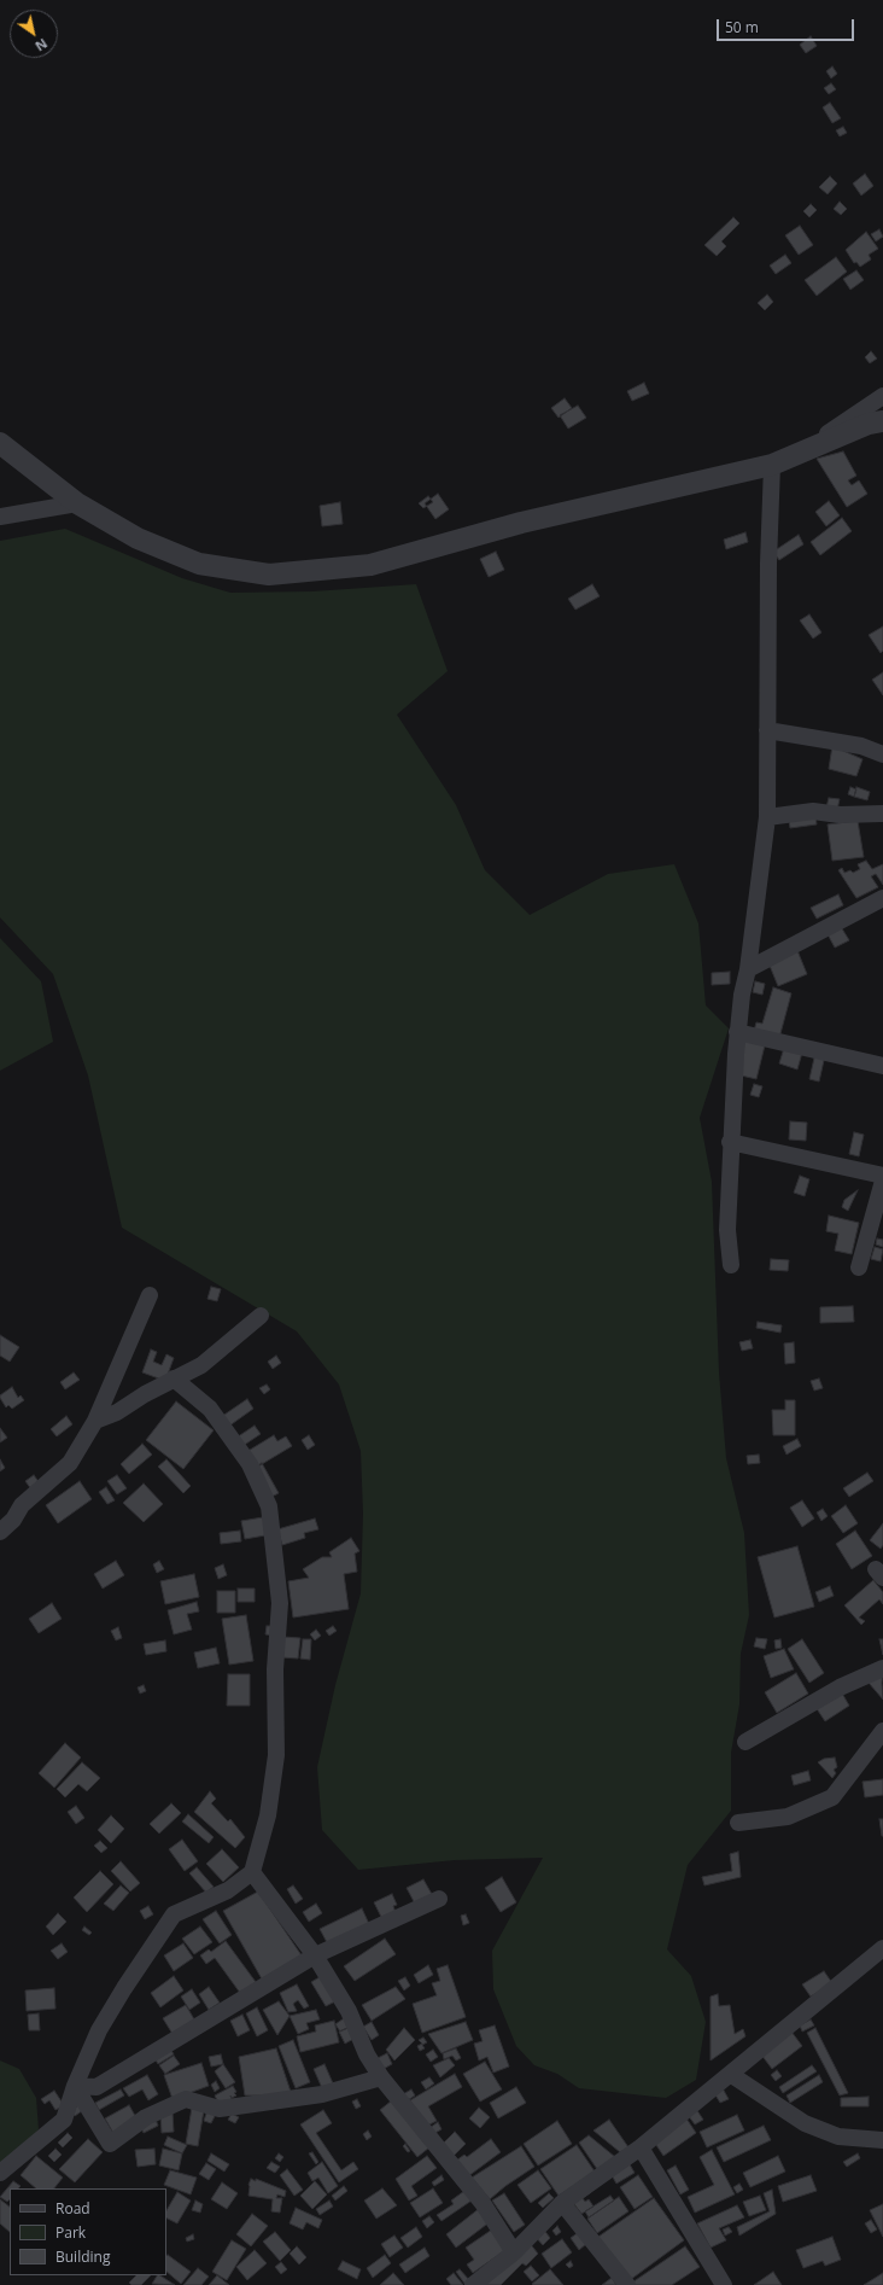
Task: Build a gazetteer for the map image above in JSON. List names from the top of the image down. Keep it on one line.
{"legend":["Road","Park","Building"],"scale_bar":"50 m","north":"bottom right"}
